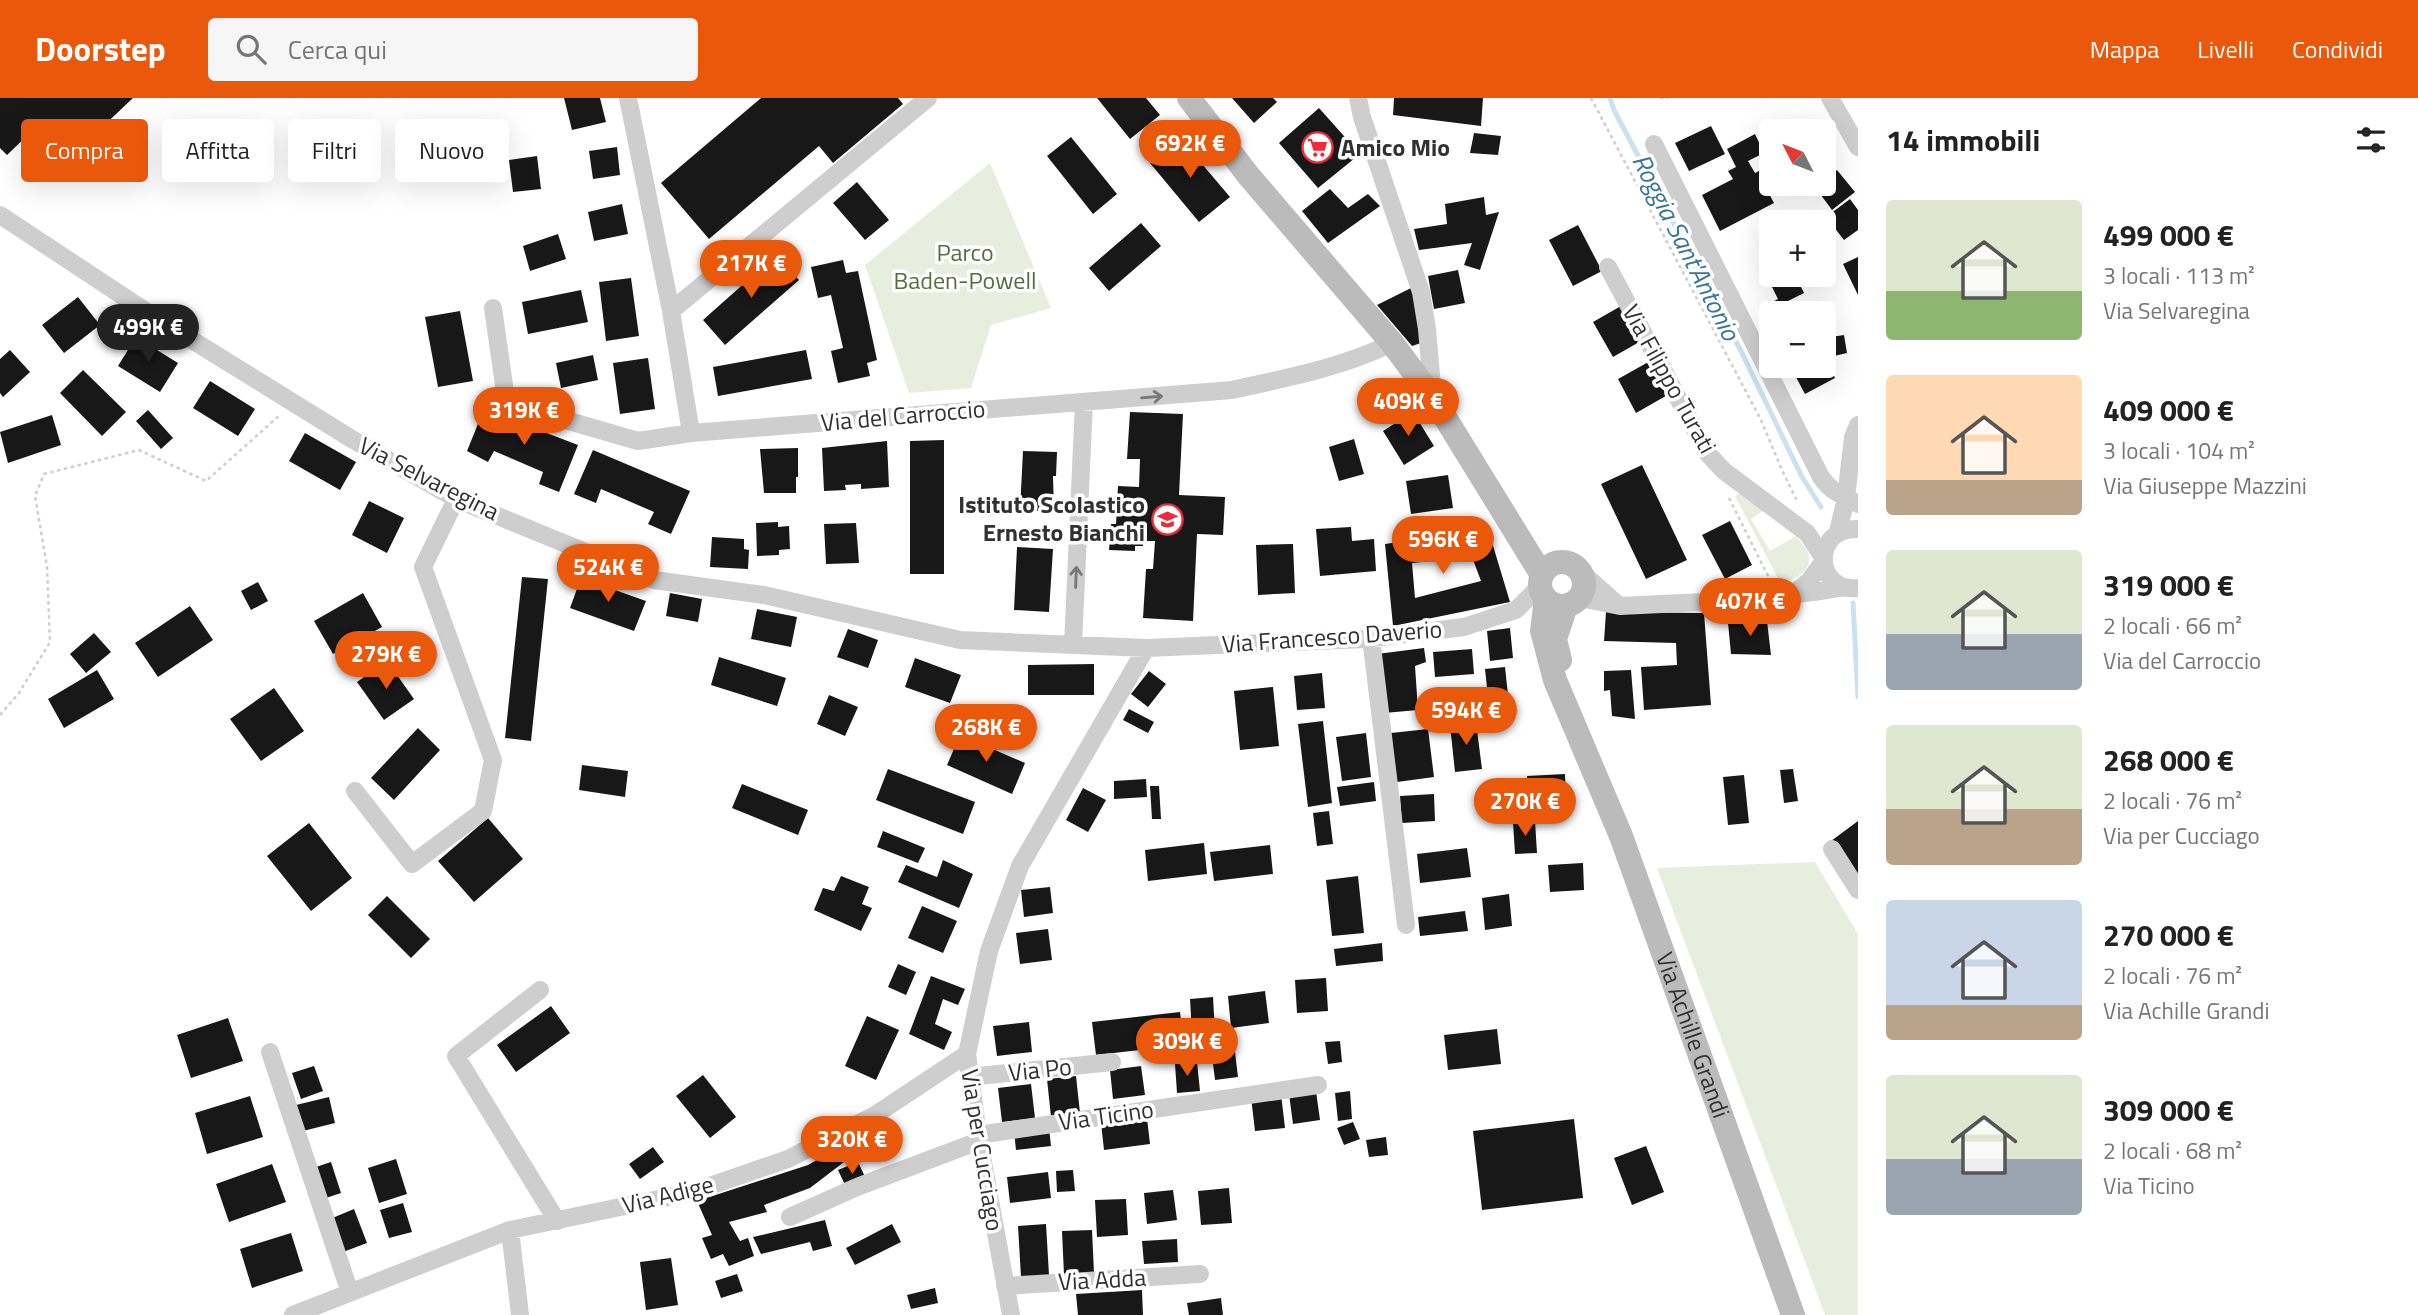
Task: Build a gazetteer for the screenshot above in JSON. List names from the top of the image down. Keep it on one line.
{"streets":{"main road":["Via Achille Grandi"],"street":["Via Filippo Turati","Via del Carroccio","Via Selvaregina","Via Francesco Daverio","Via Po","Via Ticino","Via per Cucciago","Via Adige","Via Adda"]},"crossings":[["Via Selvaregina","Via Francesco Daverio"],["Via Selvaregina","Via per Cucciago"],["Via Francesco Daverio","Via Achille Grandi"],["Via Francesco Daverio","Via per Cucciago"],["Via Po","Via per Cucciago"],["Via Ticino","Via per Cucciago"],["Via per Cucciago","Via Adige"],["Via per Cucciago","Via Adda"]],"water":["Roggia Sant'Antonio"],"parks":["Parco Baden-Powell"],"places":{"supermarket":["Amico Mio"],"school or university":["Istituto Scolastico Ernesto Bianchi"]},"north":"top left","page":{"header":"Doorstep","search":"Cerca qui","nav":["Mappa","Livelli","Condividi"],"heading":"14 immobili","map_buttons":["+","−"],"chip":["Compra","Affitta","Filtri","Nuovo"],"price":["692K €","217K €","499K €","409K €","319K €","596K €","524K €","407K €","279K €","594K €","268K €","270K €","309K €","320K €"],"list":[{"name":"499 000 €","note":"3 locali · 113 m² · Via Selvaregina"},{"name":"409 000 €","note":"3 locali · 104 m² · Via Giuseppe Mazzini"},{"name":"319 000 €","note":"2 locali · 66 m² · Via del Carroccio"},{"name":"268 000 €","note":"2 locali · 76 m² · Via per Cucciago"},{"name":"270 000 €","note":"2 locali · 76 m² · Via Achille Grandi"},{"name":"309 000 €","note":"2 locali · 68 m² · Via Ticino"}]}}
